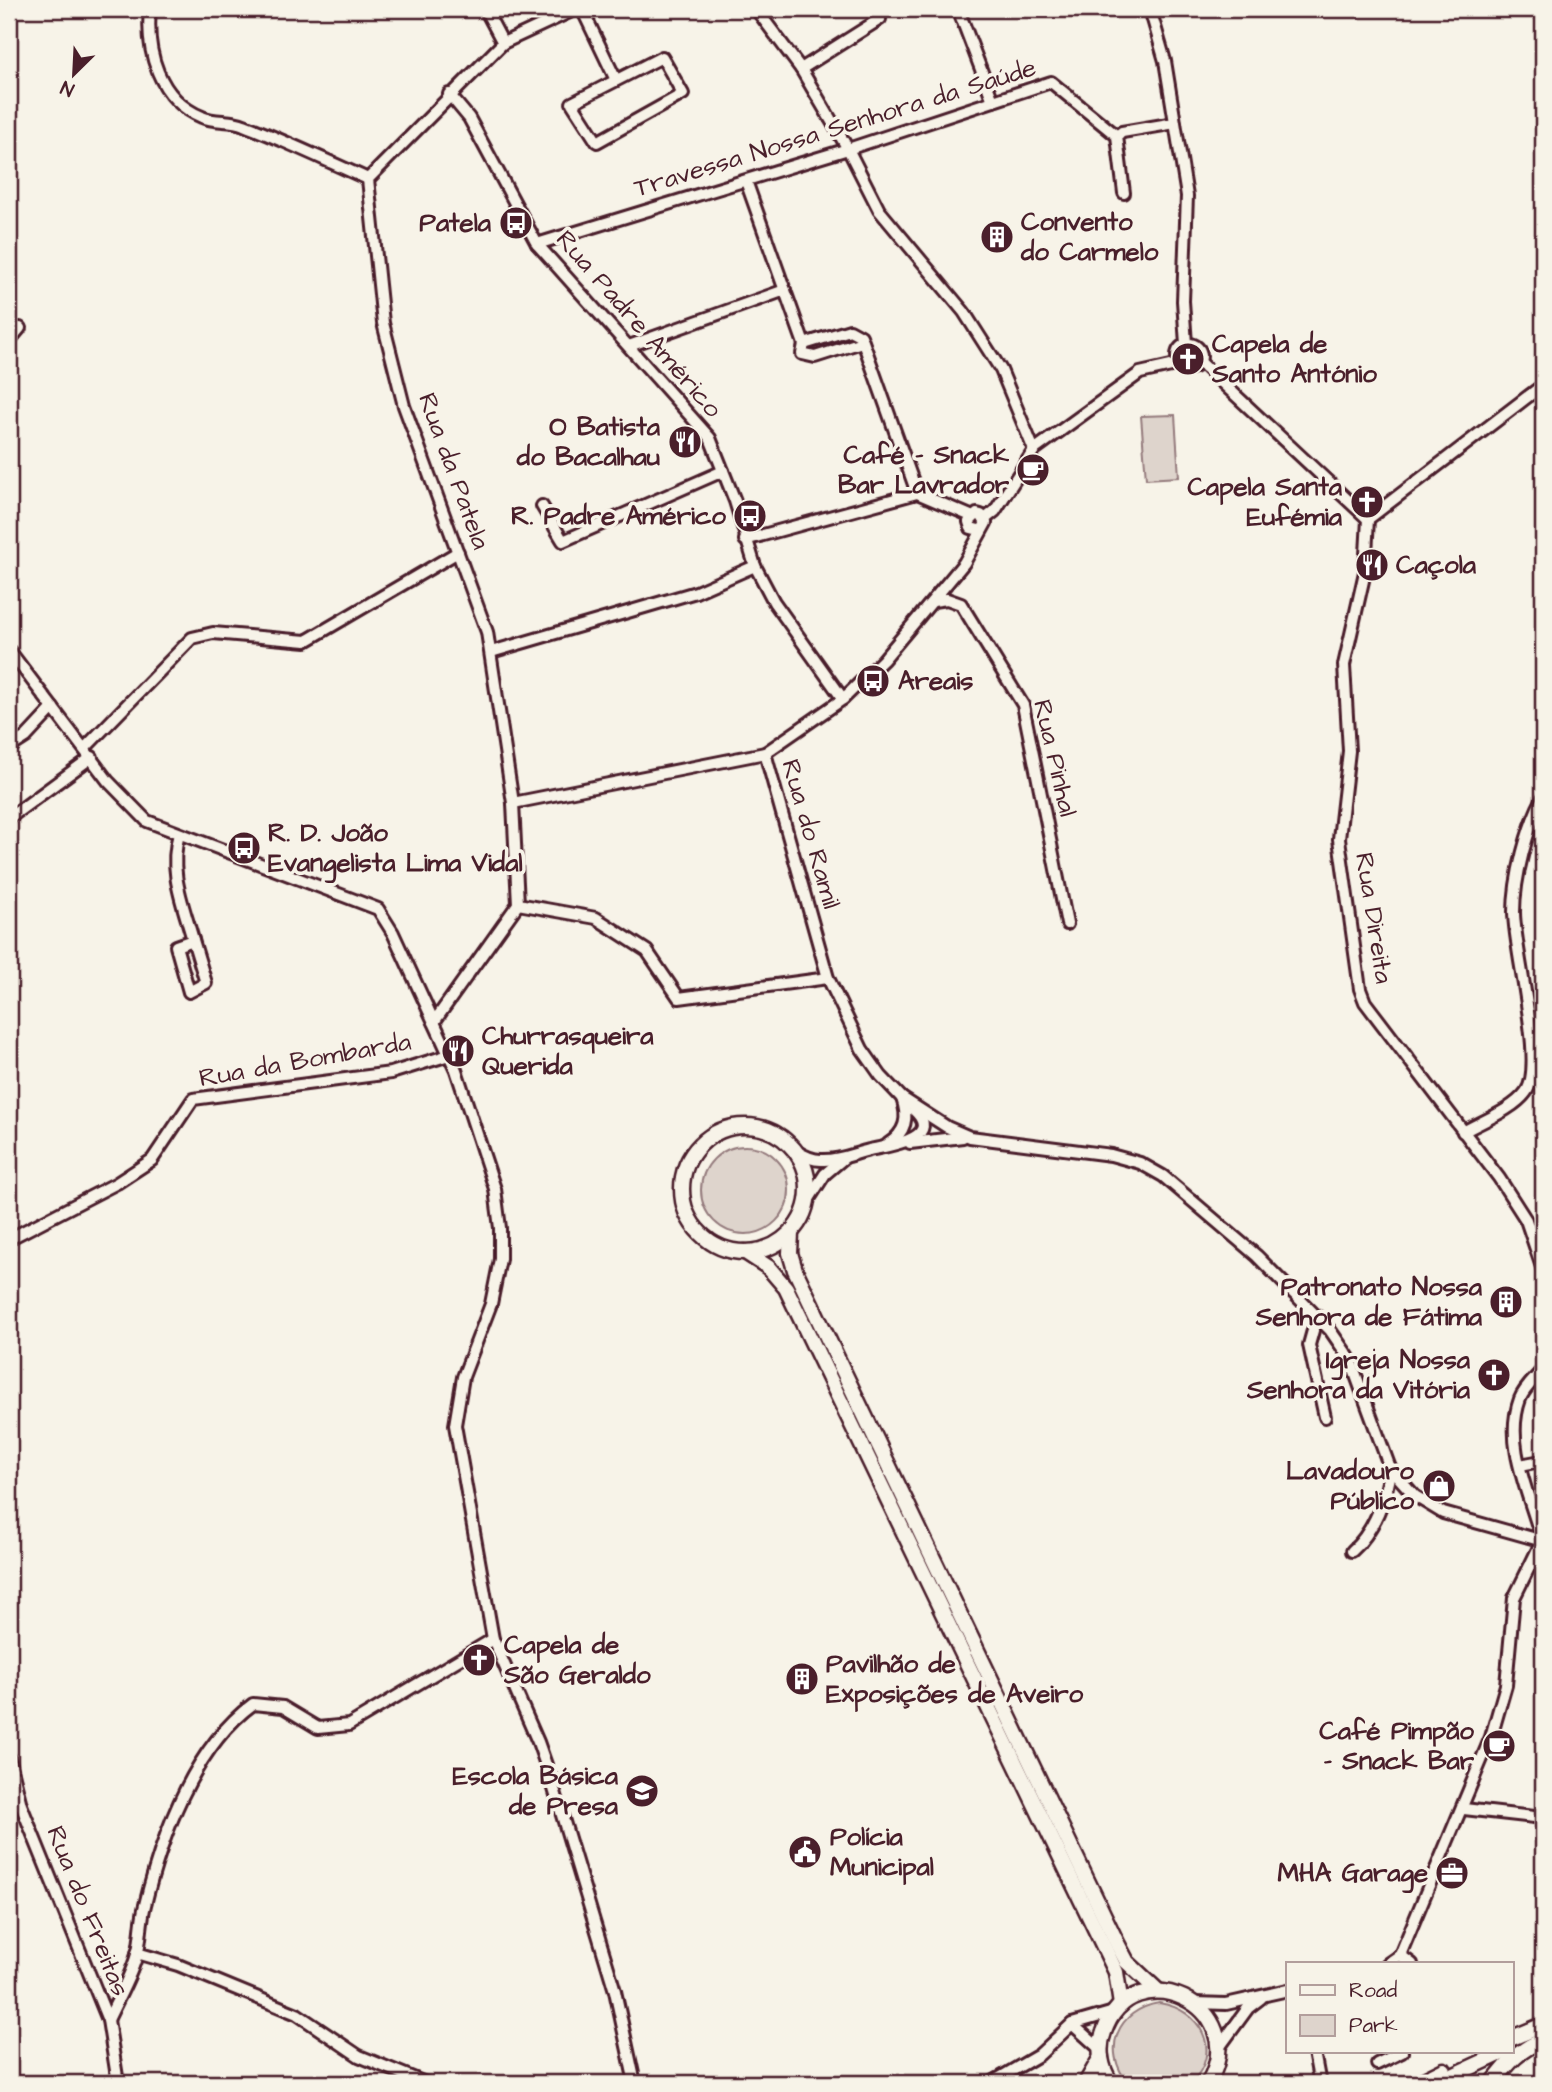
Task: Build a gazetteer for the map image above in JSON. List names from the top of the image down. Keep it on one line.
{"streets":{"street":["Travessa Nossa Senhora da Saúde","Rua Padre Américo","Rua da Patela","Rua Pinhal","Rua do Ramil","Rua Direita","Rua da Bombarda","Rua do Freitas"]},"crossings":[["Travessa Nossa Senhora da Saúde","Rua Padre Américo"],["Rua Padre Américo","Rua do Ramil"],["Rua Pinhal","Rua do Ramil"]],"places":{"bus stop":["Patela","R. Padre Américo","Areais","R. D. João Evangelista Lima Vidal"],"building":["Convento do Carmelo","Patronato Nossa Senhora de Fátima","Pavilhão de Exposições de Aveiro"],"church":["Capela de Santo António","Capela Santa Eufémia","Igreja Nossa Senhora da Vitória","Capela de São Geraldo"],"restaurant":["O Batista do Bacalhau","Caçola","Churrasqueira Querida"],"cafe":["Café - Snack Bar Lavrador","Café Pimpão - Snack Bar"],"shop":["Lavadouro Público"],"school or university":["Escola Básica de Presa"],"public building":["Polícia Municipal"],"office":["MHA Garage"]},"legend":["Road","Park"],"north":"bottom left"}
